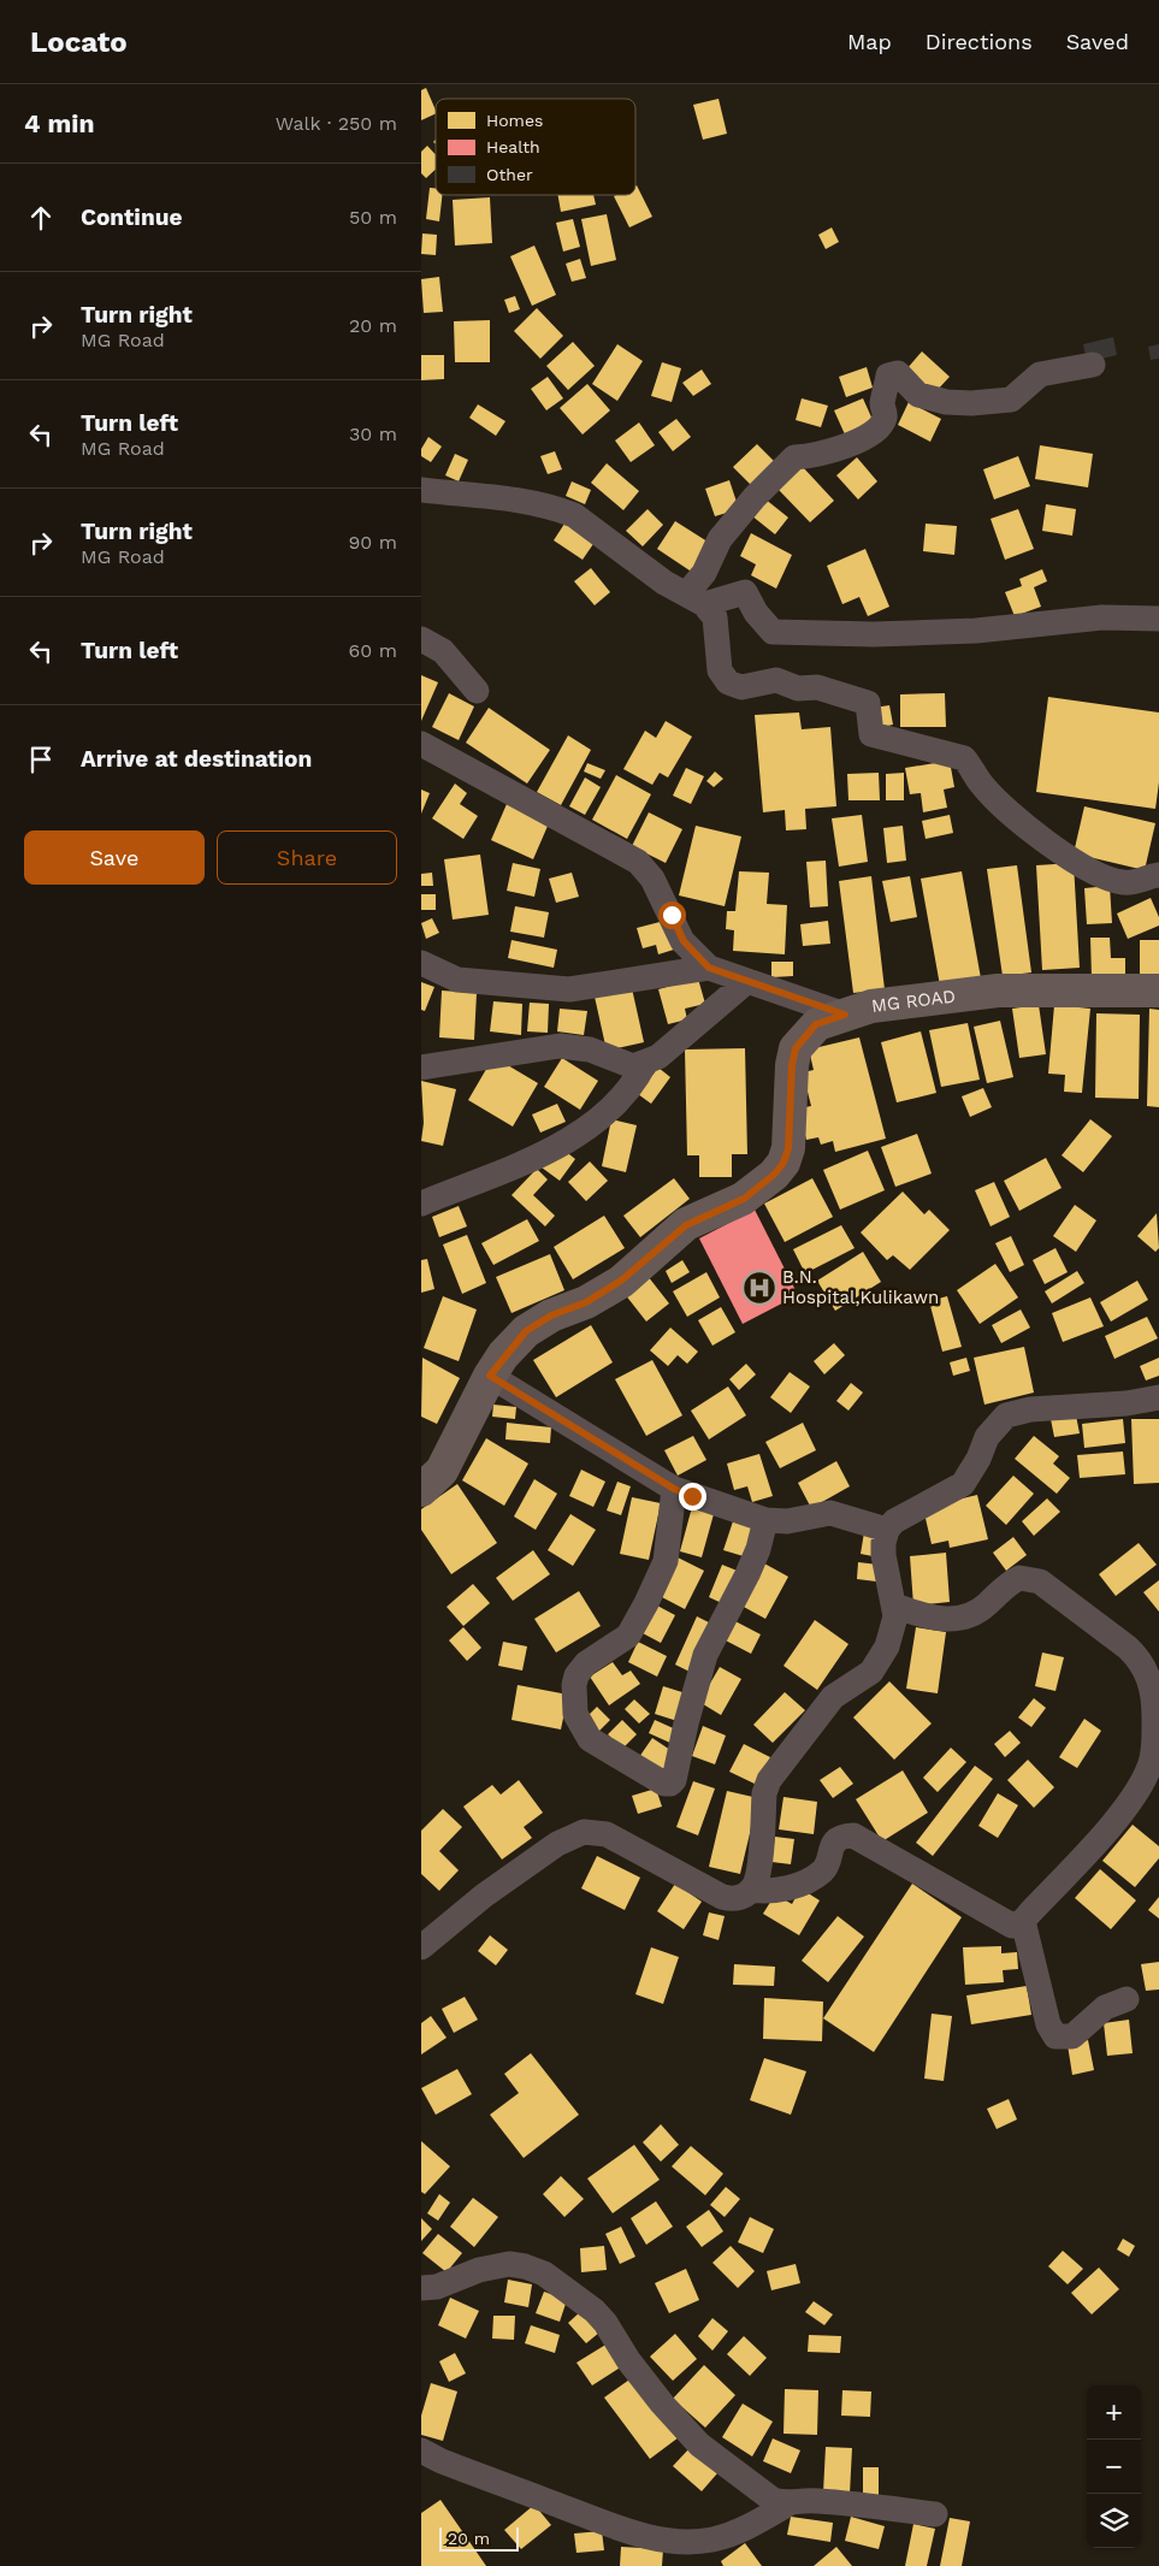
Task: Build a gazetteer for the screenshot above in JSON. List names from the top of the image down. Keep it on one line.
{"streets":{"main road":["MG ROAD"]},"places":{"hospital":["B.N. Hospital,Kulikawn"]},"legend":["Homes","Health","Other"],"scale_bar":"20 m","page":{"header":"Locato","nav":["Map","Directions","Saved"],"heading":["4 min","Walk · 250 m"],"list":[["Continue","50 m"],["Turn right","MG Road","20 m"],["Turn left","MG Road","30 m"],["Turn right","MG Road","90 m"],["Turn left","60 m"],"Arrive at destination"],"buttons":["Save","Share"],"map_buttons":["+","−"],"scale":"20 m"}}
